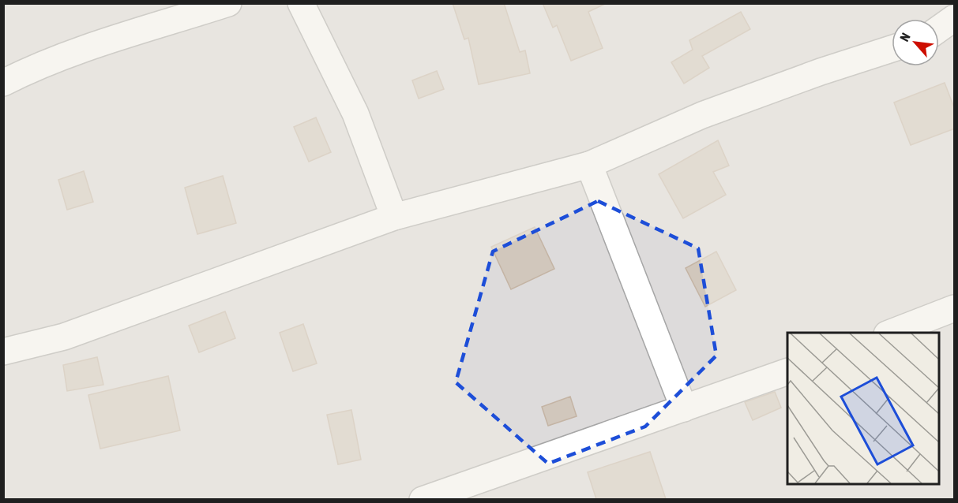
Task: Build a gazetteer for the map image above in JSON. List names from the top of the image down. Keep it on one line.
{"north":"top left"}
